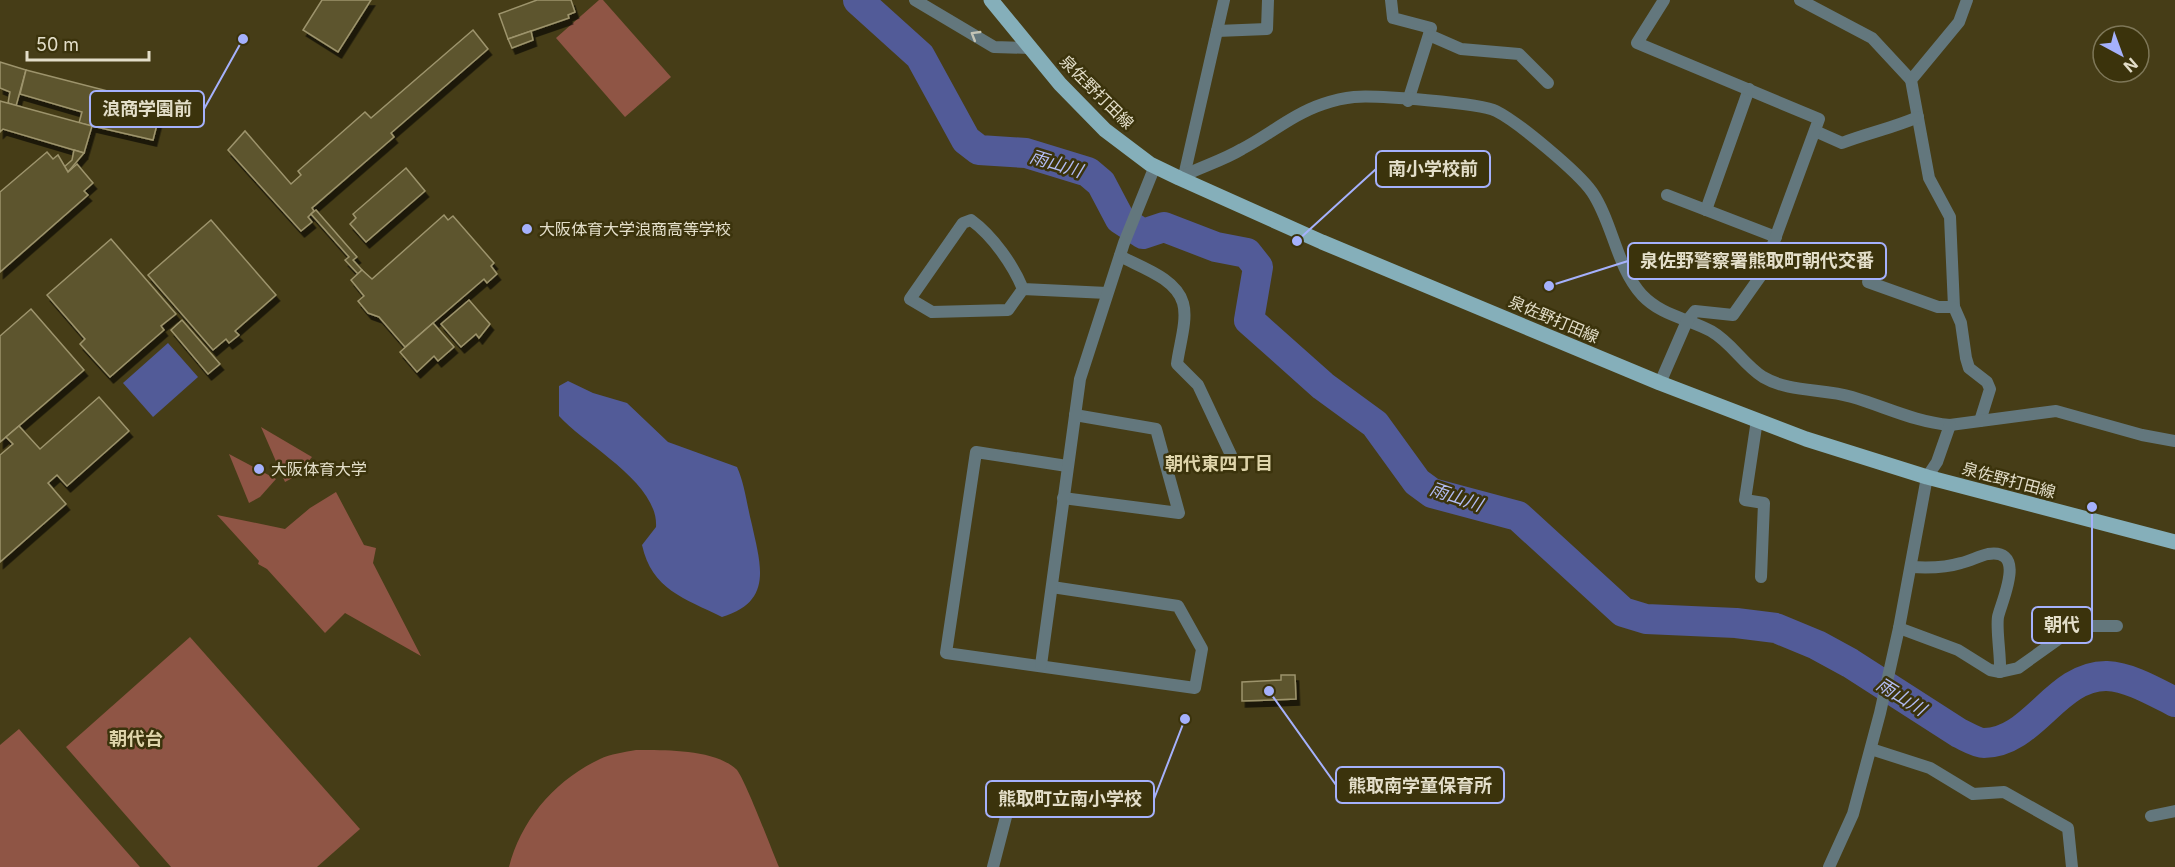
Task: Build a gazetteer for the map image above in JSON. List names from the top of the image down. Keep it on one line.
{"streets":{"main road":["泉佐野打田線"]},"districts":["朝代東四丁目","朝代台"],"water":["雨山川"],"places":["浪商学園前","大阪体育大学浪商高等学校","南小学校前","泉佐野警察署熊取町朝代交番","大阪体育大学","朝代","熊取南学童保育所","熊取町立南小学校"],"scale_bar":"50 m","north":"bottom right"}
